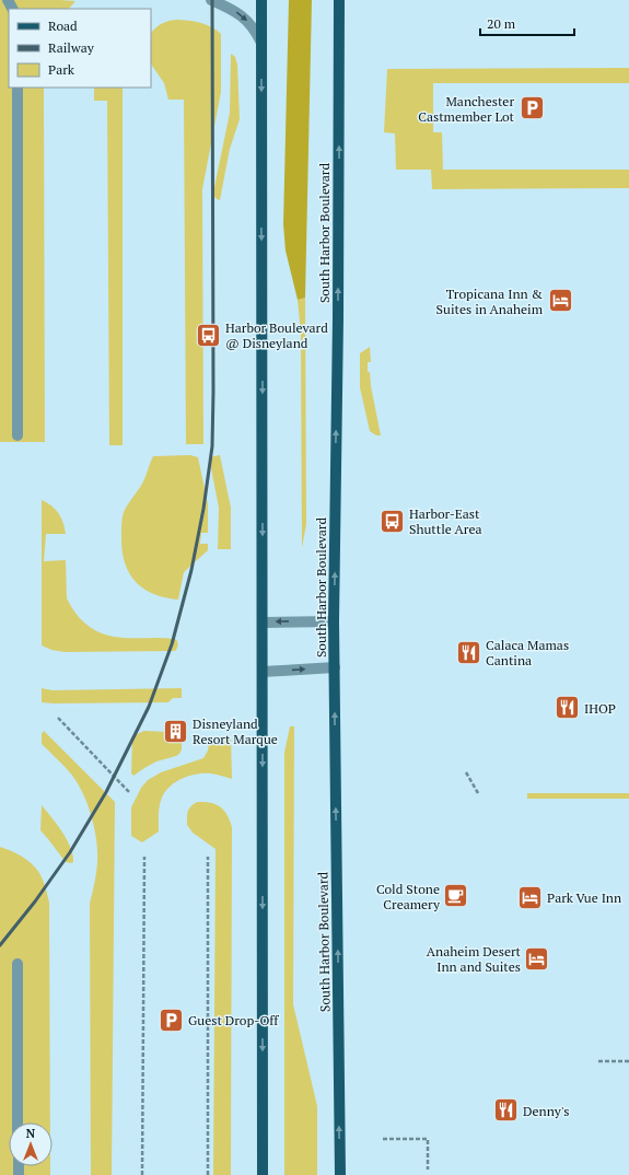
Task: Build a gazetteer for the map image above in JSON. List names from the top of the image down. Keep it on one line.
{"streets":{"main road":["South Harbor Boulevard"]},"places":{"parking":["Manchester Castmember Lot","Guest Drop-Off"],"hotel":["Tropicana Inn & Suites in Anaheim","Park Vue Inn","Anaheim Desert Inn and Suites"],"bus stop":["Harbor Boulevard @ Disneyland","Harbor-East Shuttle Area"],"restaurant":["Calaca Mamas Cantina","IHOP","Denny's"],"building":["Disneyland Resort Marque"],"cafe":["Cold Stone Creamery"]},"legend":["Road","Railway","Park"],"scale_bar":"20 m","north":"top"}
